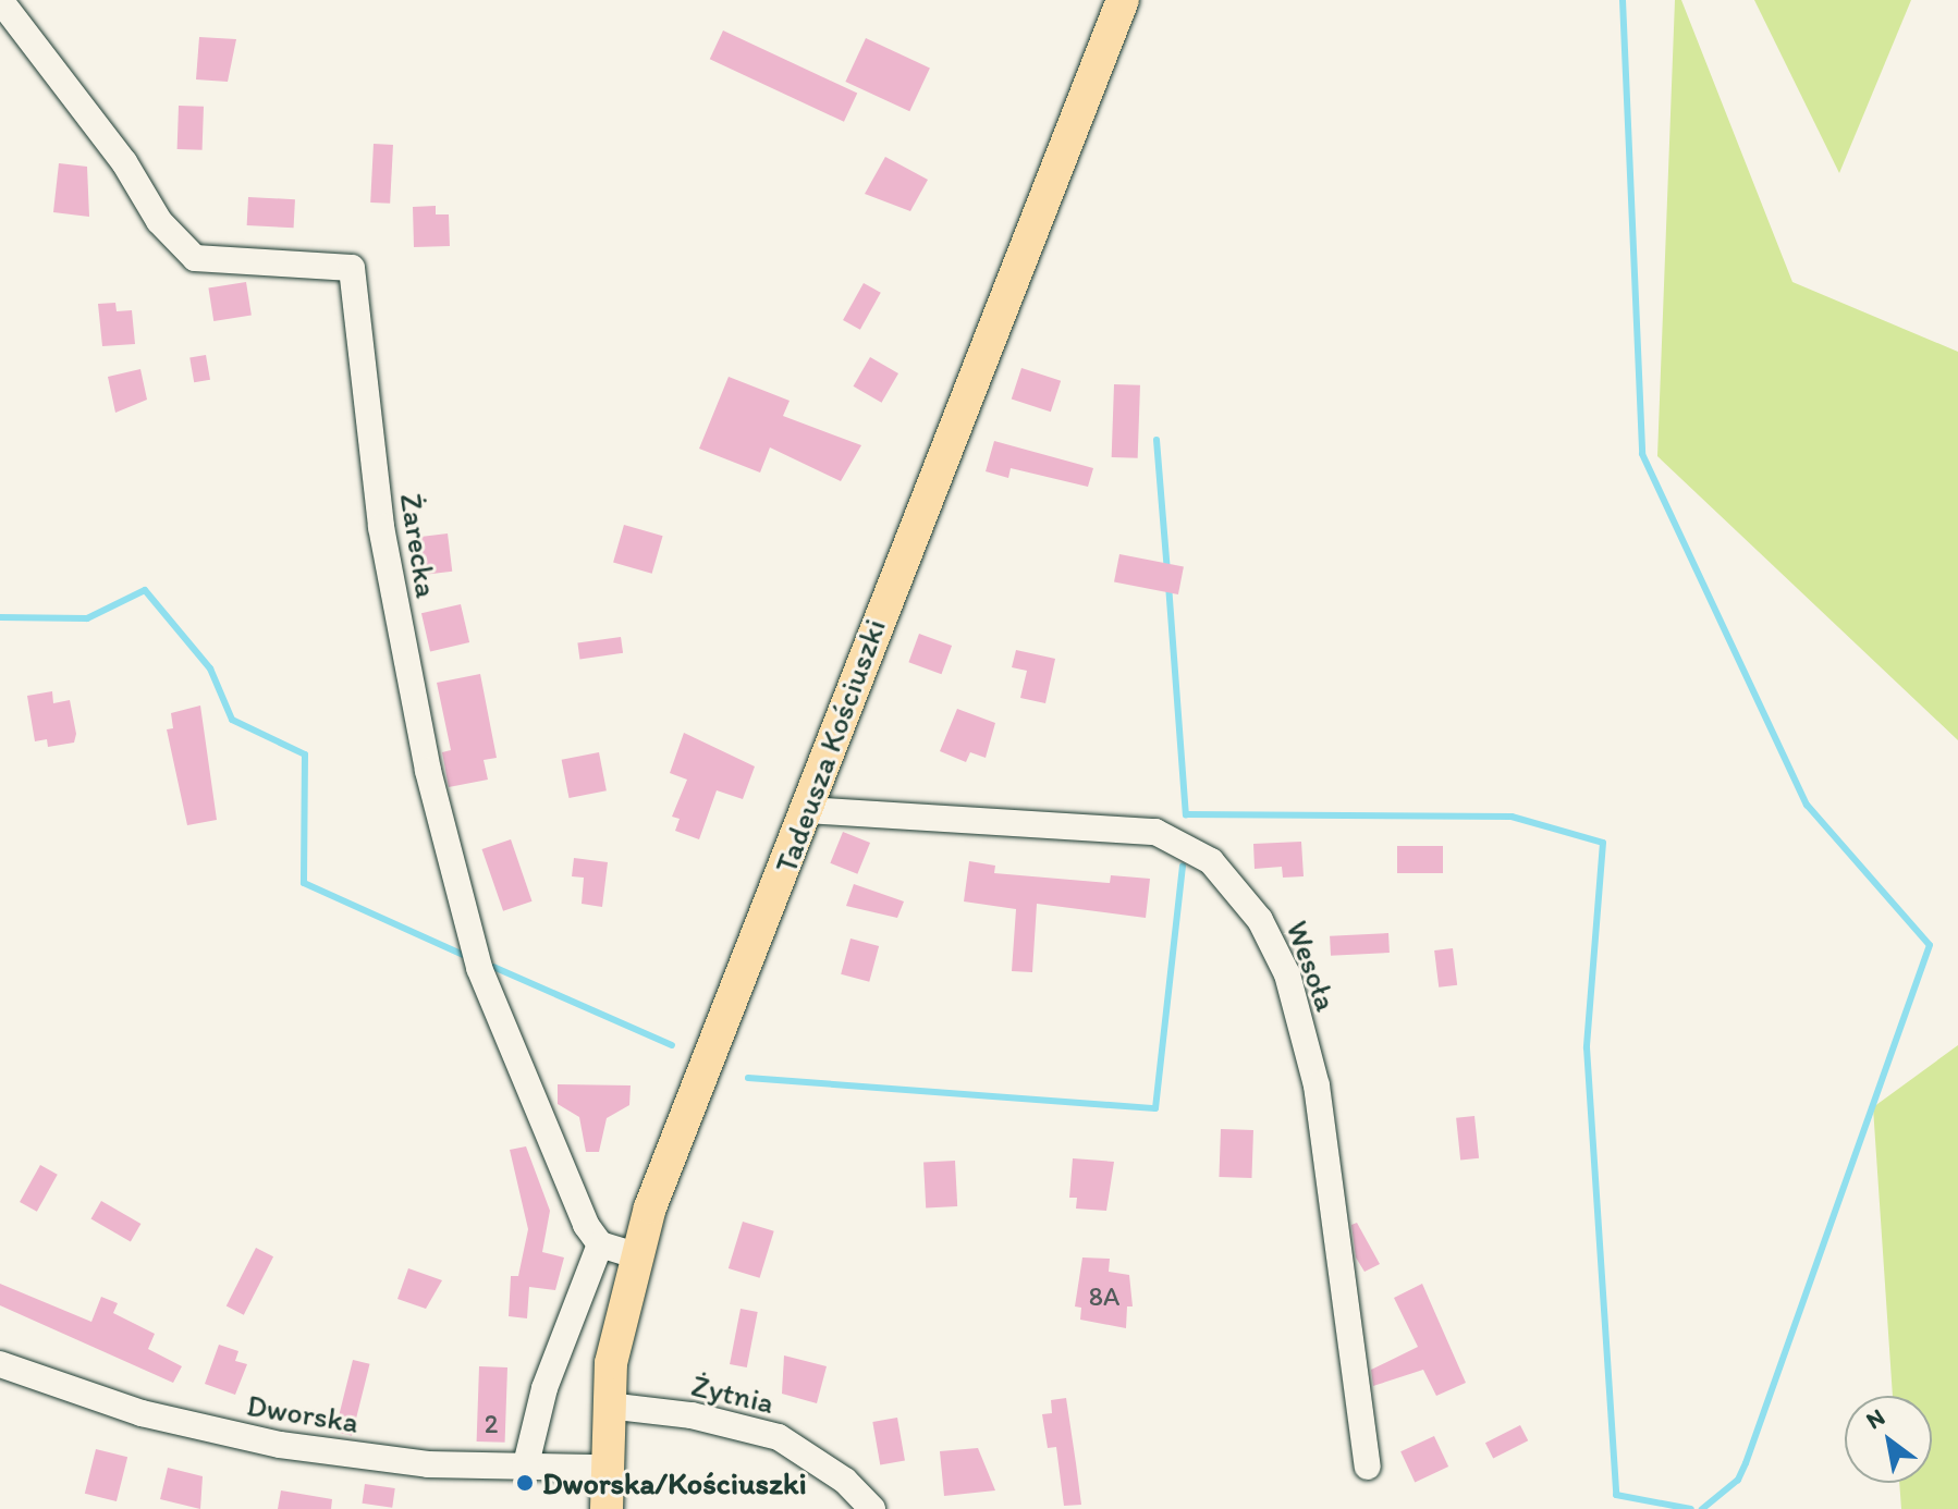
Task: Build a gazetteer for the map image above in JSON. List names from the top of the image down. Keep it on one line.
{"streets":{"main road":["Tadeusza Kościuszki"],"street":["Żarecka","Wesoła","Żytnia","Dworska"]},"crossings":[["Tadeusza Kościuszki","Wesoła"],["Tadeusza Kościuszki","Żytnia"],["Tadeusza Kościuszki","Dworska"]],"places":["Dworska/Kościuszki"],"house_numbers":["8A","2"],"north":"top left"}
